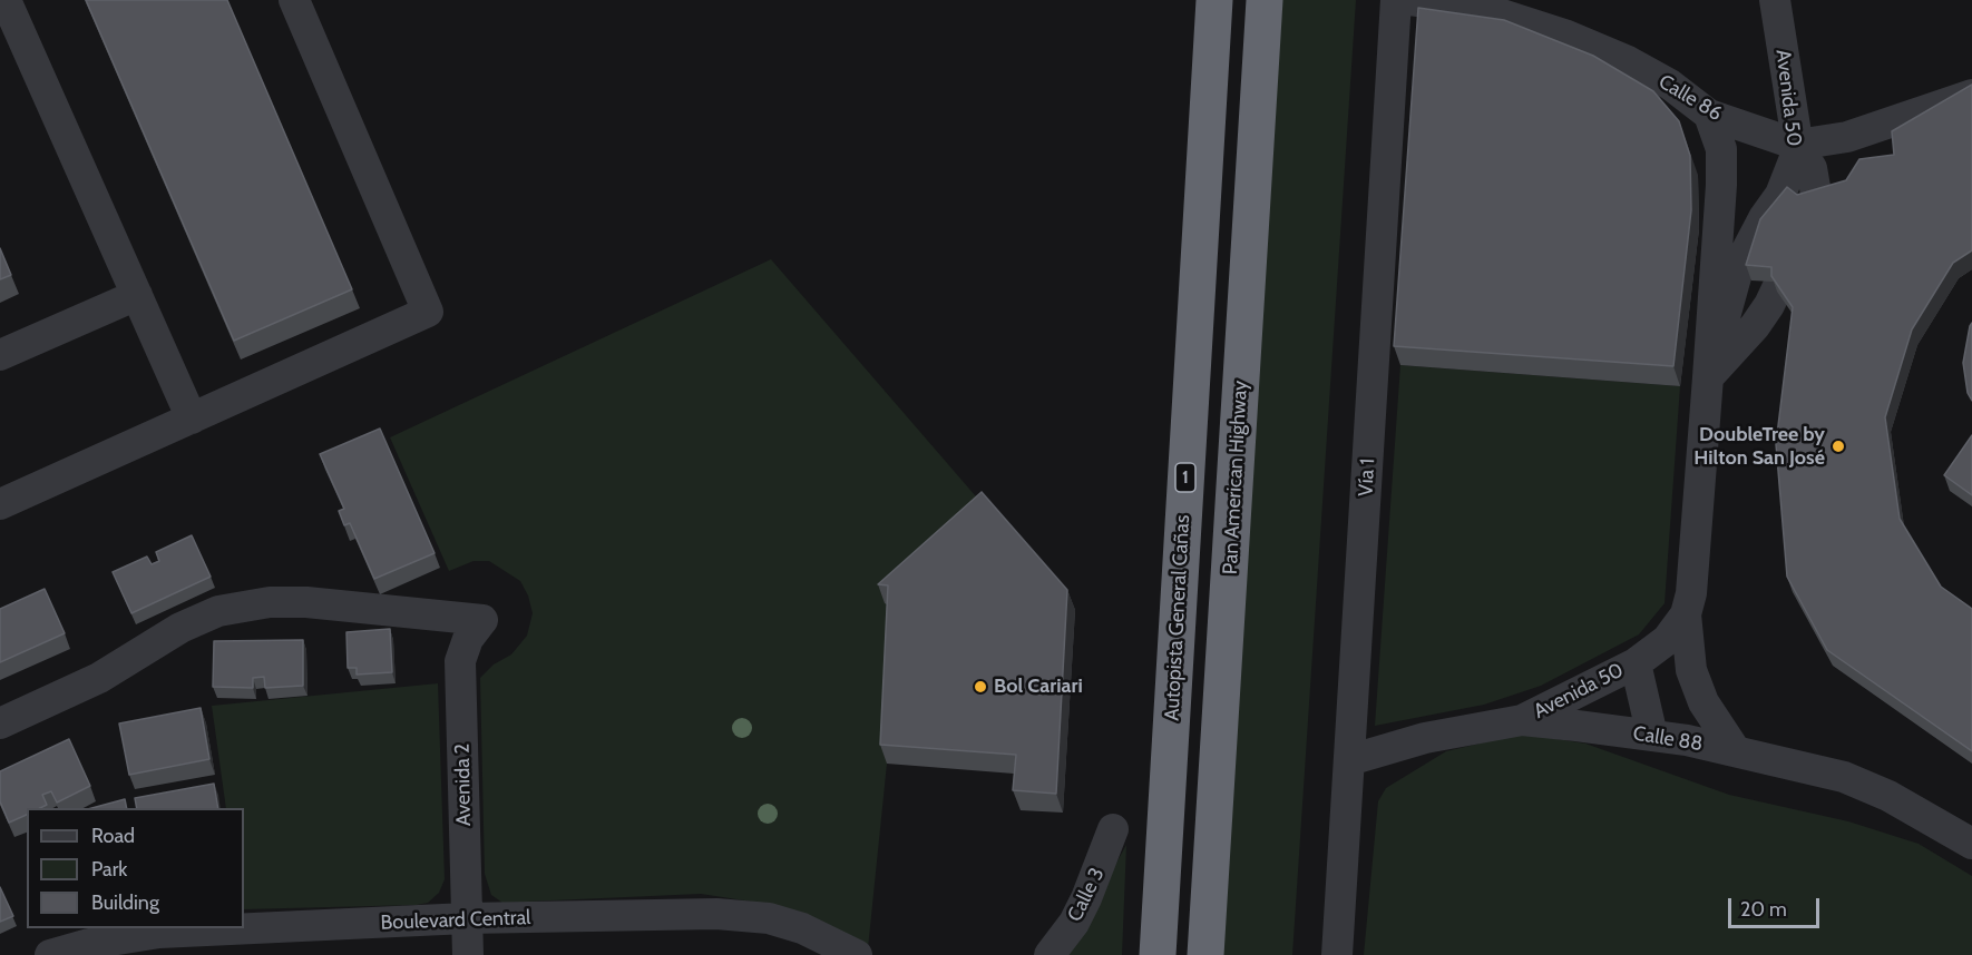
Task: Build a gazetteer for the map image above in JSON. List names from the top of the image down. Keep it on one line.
{"streets":{"highway":["1","Pan American Highway","Autopista General Cañas"],"street":["Calle 86","Avenida 50","Vía 1","Calle 88","Avenida 2","Calle 3","Boulevard Central"]},"crossings":[["Calle 86","Avenida 50"],["Avenida 50","Calle 88"],["Vía 1","Calle 88"],["Avenida 2","Boulevard Central"]],"places":["DoubleTree by Hilton San José","Bol Cariari"],"legend":["Road","Park","Building"],"scale_bar":"20 m"}
